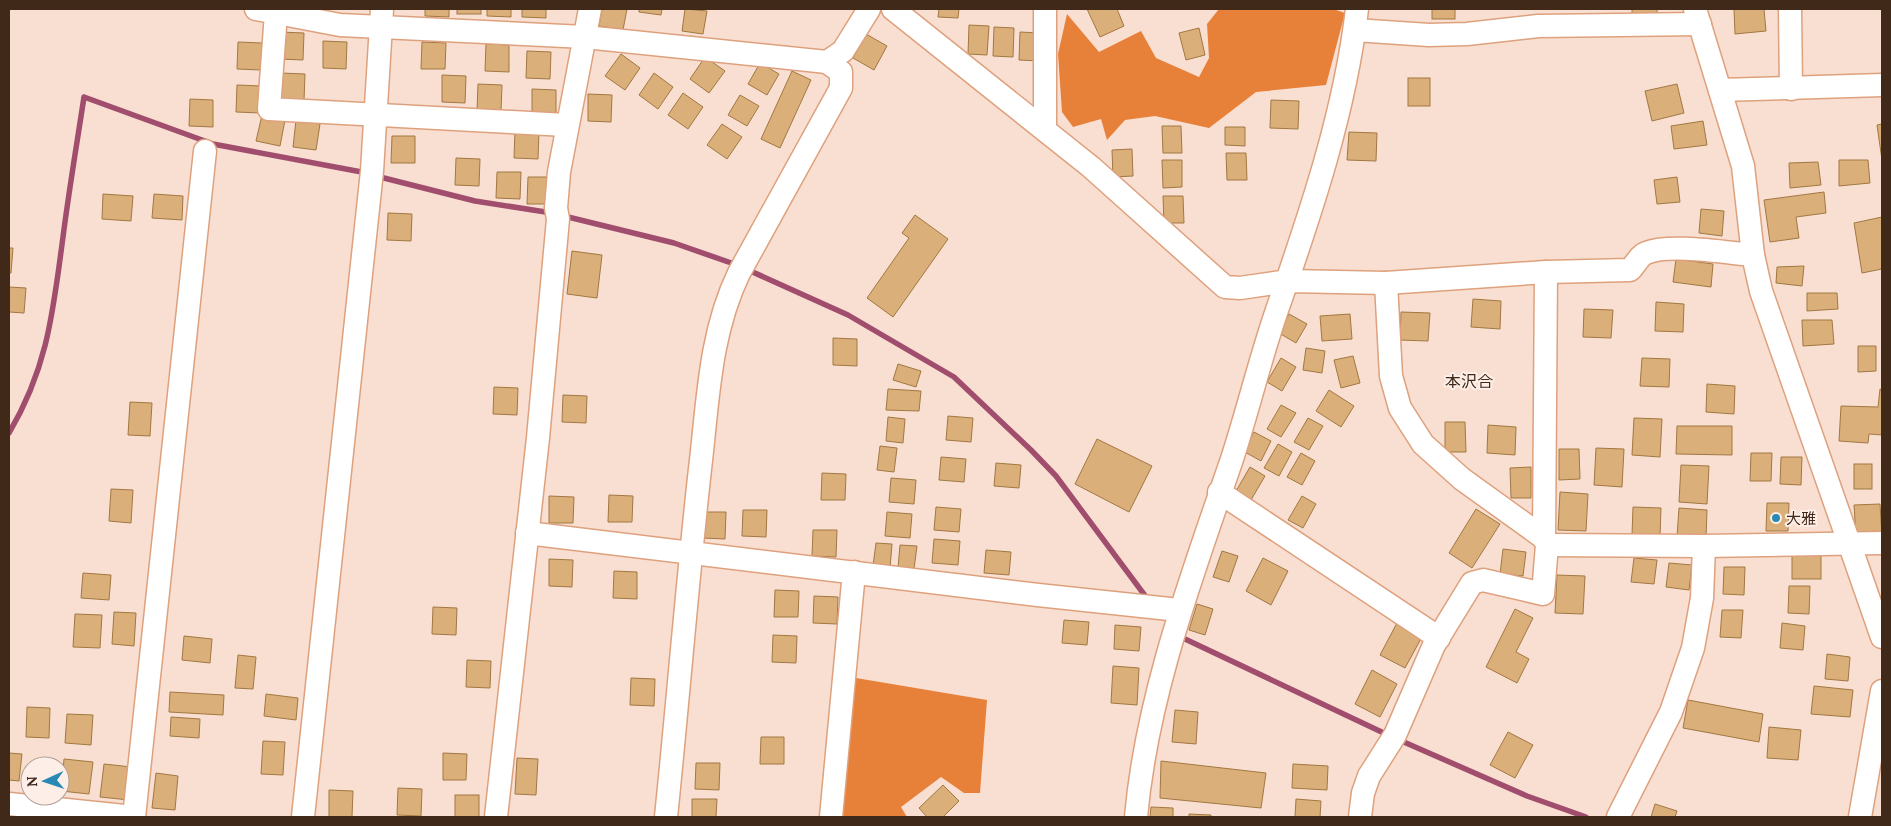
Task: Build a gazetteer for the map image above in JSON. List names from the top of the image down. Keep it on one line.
{"districts":["本沢合"],"places":["大雅"],"north":"left"}
